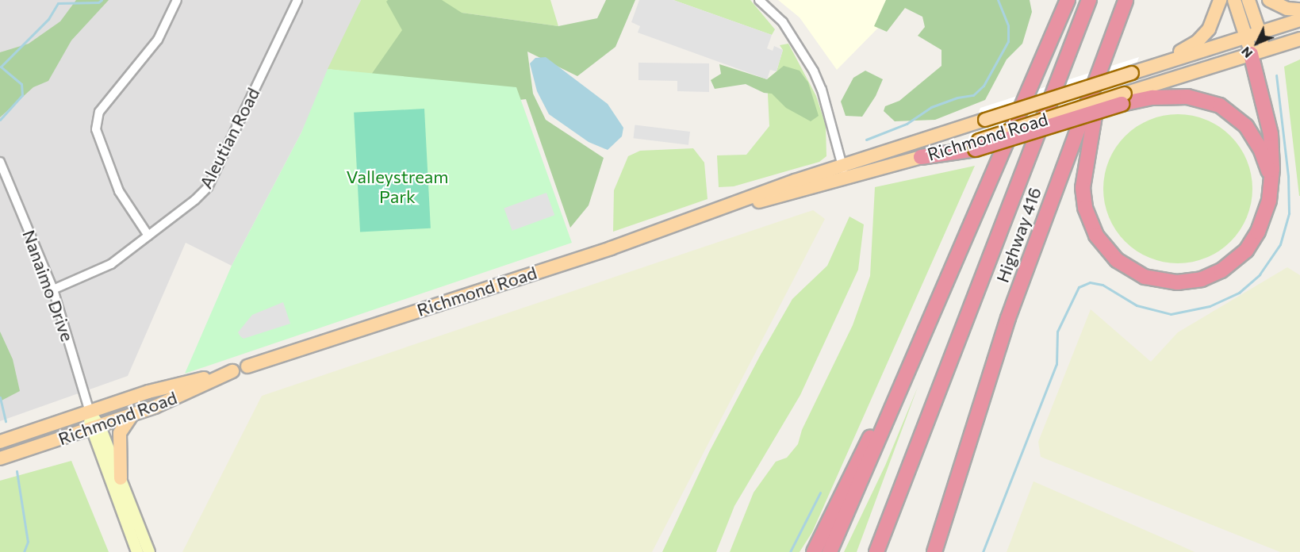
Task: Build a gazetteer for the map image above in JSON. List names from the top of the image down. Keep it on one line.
{"streets":{"highway":["Highway 416"],"main road":["Richmond Road"],"street":["Aleutian Road","Nanaimo Drive"]},"crossings":[["Richmond Road","Nanaimo Drive"],["Aleutian Road","Nanaimo Drive"]],"parks":["Valleystream Park"],"north":"bottom left"}
